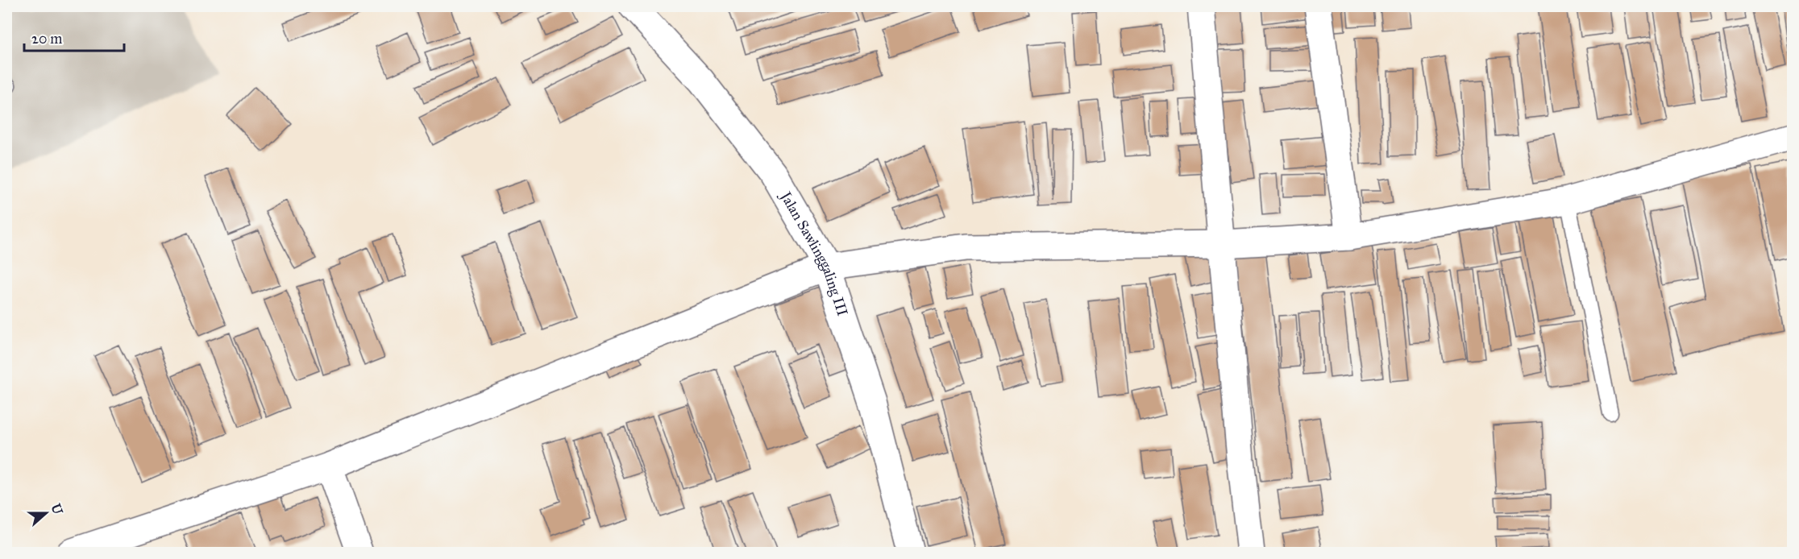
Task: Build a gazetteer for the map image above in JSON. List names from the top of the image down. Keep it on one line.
{"streets":{"street":["Jalan Sawlinggaling III"]},"scale_bar":"20 m","north":"right"}
